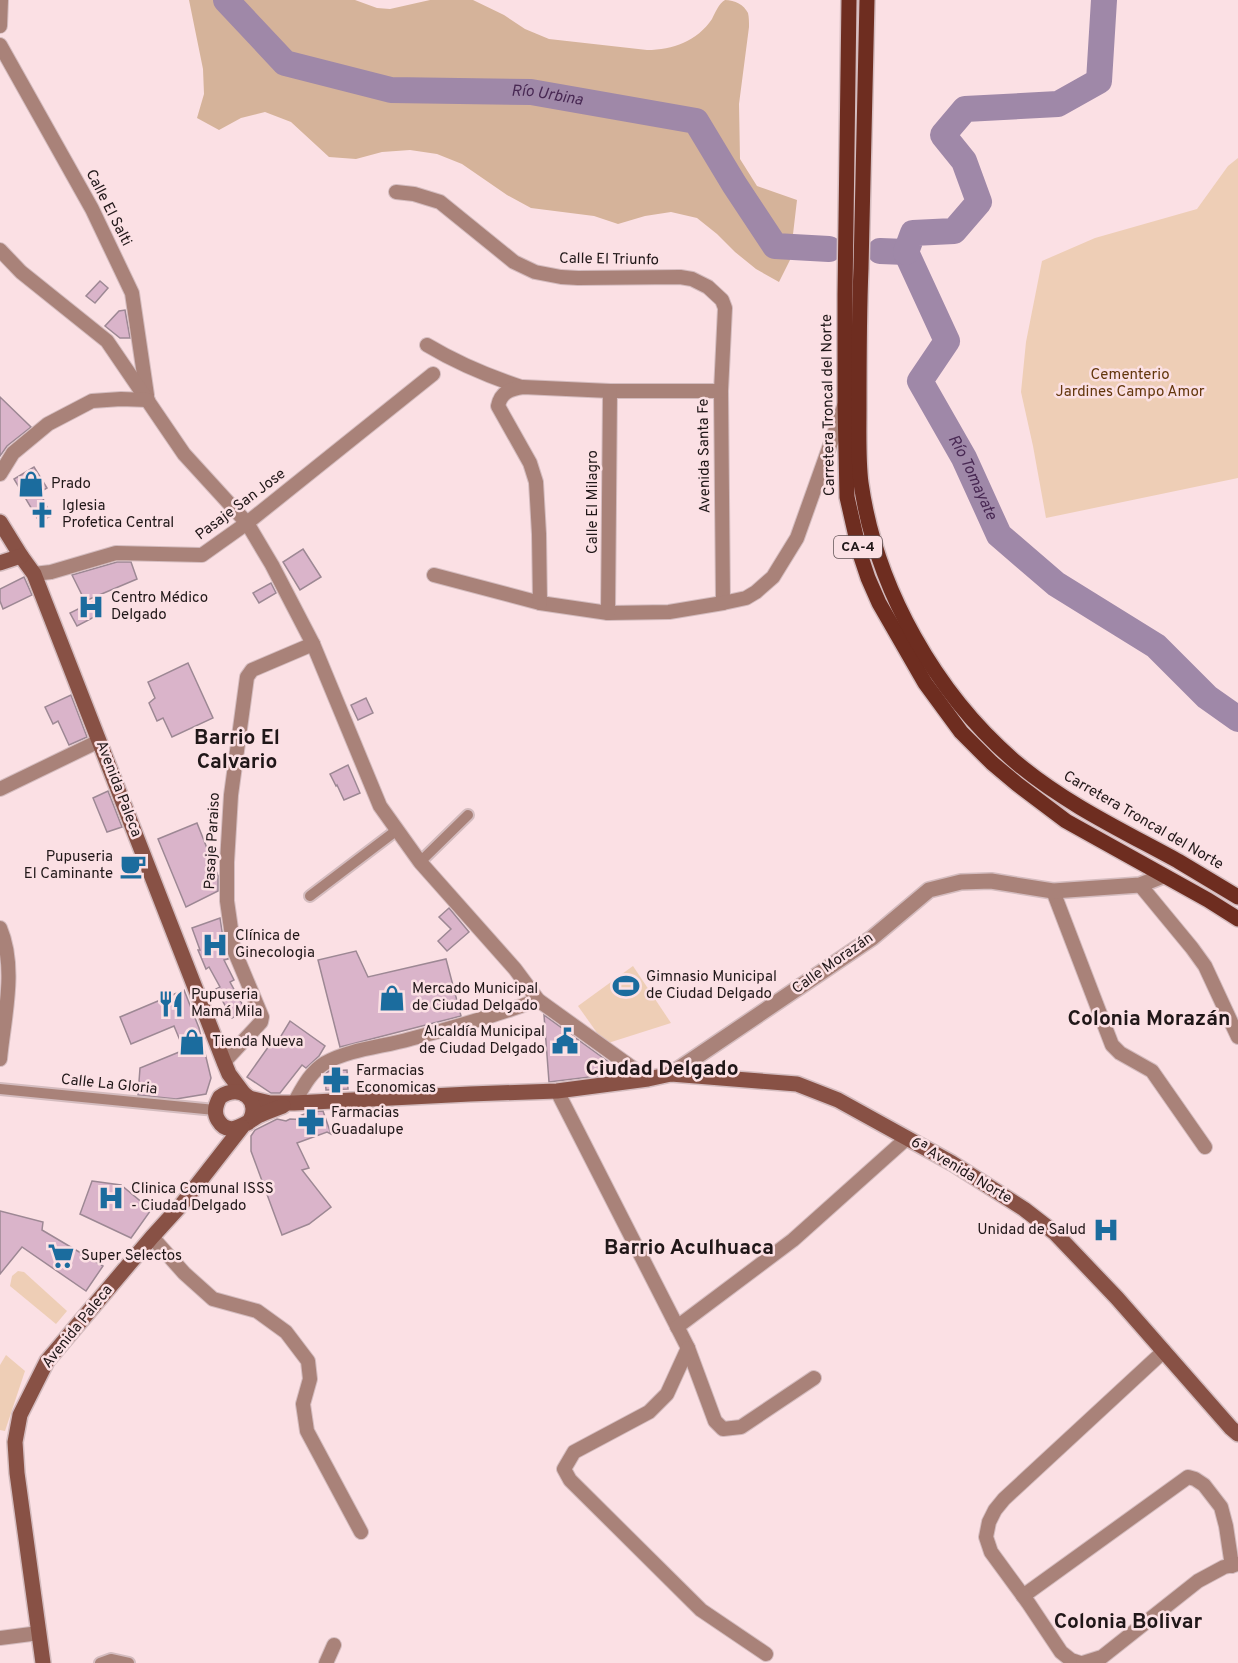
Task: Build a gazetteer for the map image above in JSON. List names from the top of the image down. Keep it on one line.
{"streets":{"main road":["Carretera Troncal del Norte","CA-4","Avenida Paleca","Calle Morazán","6ª Avenida Norte"],"street":["Calle El Salti","Calle El Triunfo","Avenida Santa Fe","Calle El Milagro","Pasaje San Jose","Pasaje Paraiso","Calle La Gloria"]},"crossings":[["Calle El Triunfo","Avenida Santa Fe"],["Carretera Troncal del Norte","Calle Morazán"],["Pasaje San Jose","Avenida Paleca"],["Avenida Paleca","Pasaje Paraiso"],["Avenida Paleca","Calle Morazán"],["Avenida Paleca","Calle La Gloria"],["Calle Morazán","Calle La Gloria"],["Calle Morazán","6ª Avenida Norte"]],"districts":["Barrio El Calvario","Colonia Morazán","Ciudad Delgado","Barrio Aculhuaca","Colonia Bolivar"],"water":["Río Urbina","Río Tomayate"],"parks":["Cementerio Jardines Campo Amor"],"places":{"shop":["Prado","Mercado Municipal de Ciudad Delgado","Tienda Nueva"],"church":["Iglesia Profetica Central"],"hospital":["Centro Médico Delgado","Clínica de Ginecologia","Clinica Comunal ISSS - Ciudad Delgado","Unidad de Salud"],"cafe":["Pupuseria El Caminante"],"sports":["Gimnasio Municipal de Ciudad Delgado"],"restaurant":["Pupuseria Mamá Mila"],"public building":["Alcaldía Municipal de Ciudad Delgado"],"pharmacy":["Farmacias Economicas","Farmacias Guadalupe"],"supermarket":["Super Selectos"]}}
